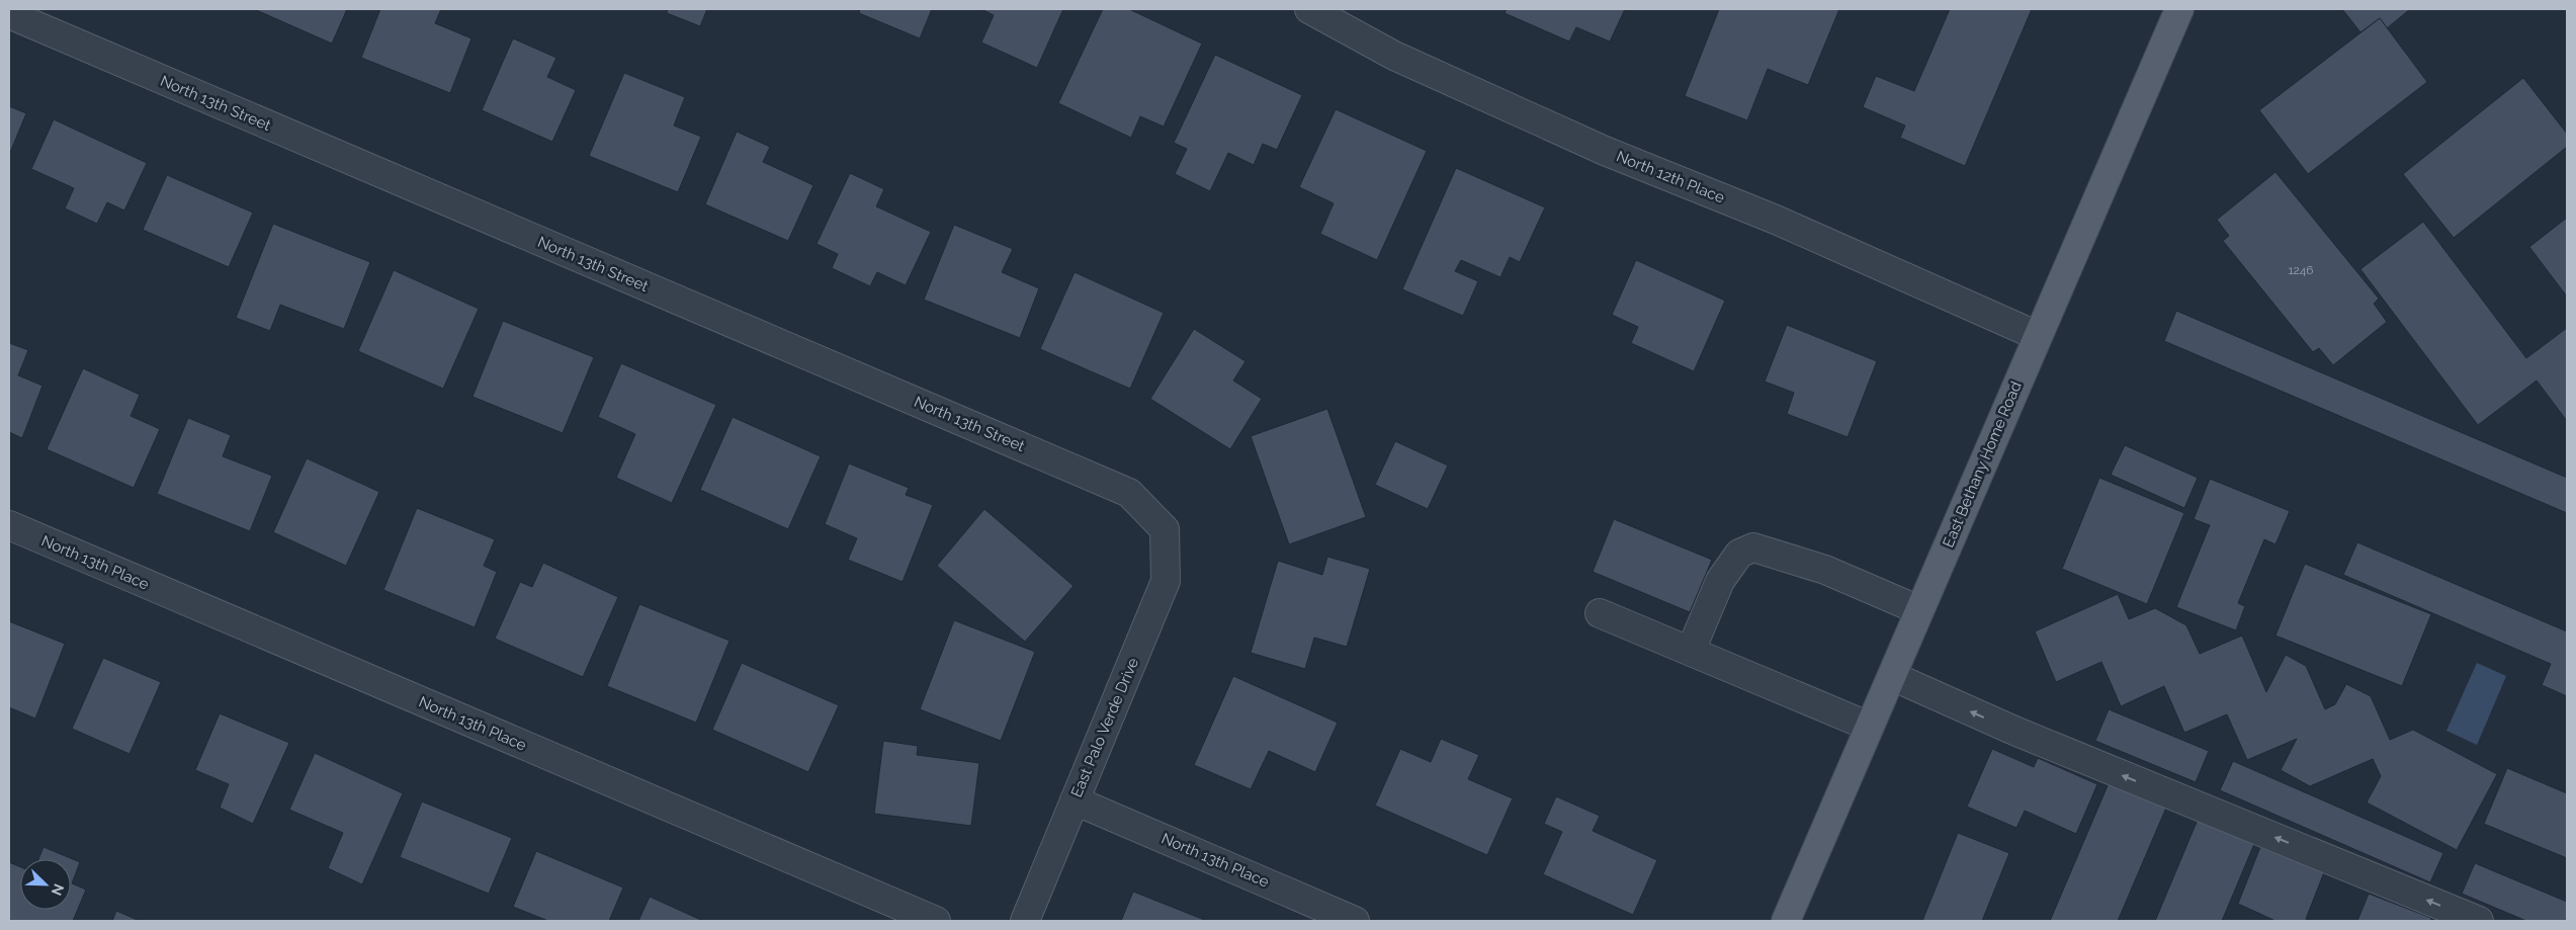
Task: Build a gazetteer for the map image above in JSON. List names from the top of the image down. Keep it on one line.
{"streets":{"main road":["East Bethany Home Road"],"street":["North 13th Street","North 12th Place","North 13th Place","East Palo Verde Drive"]},"crossings":[["North 13th Street","East Palo Verde Drive"],["North 12th Place","East Bethany Home Road"],["North 13th Place","East Palo Verde Drive"]],"house_numbers":["1246"],"north":"bottom right"}
